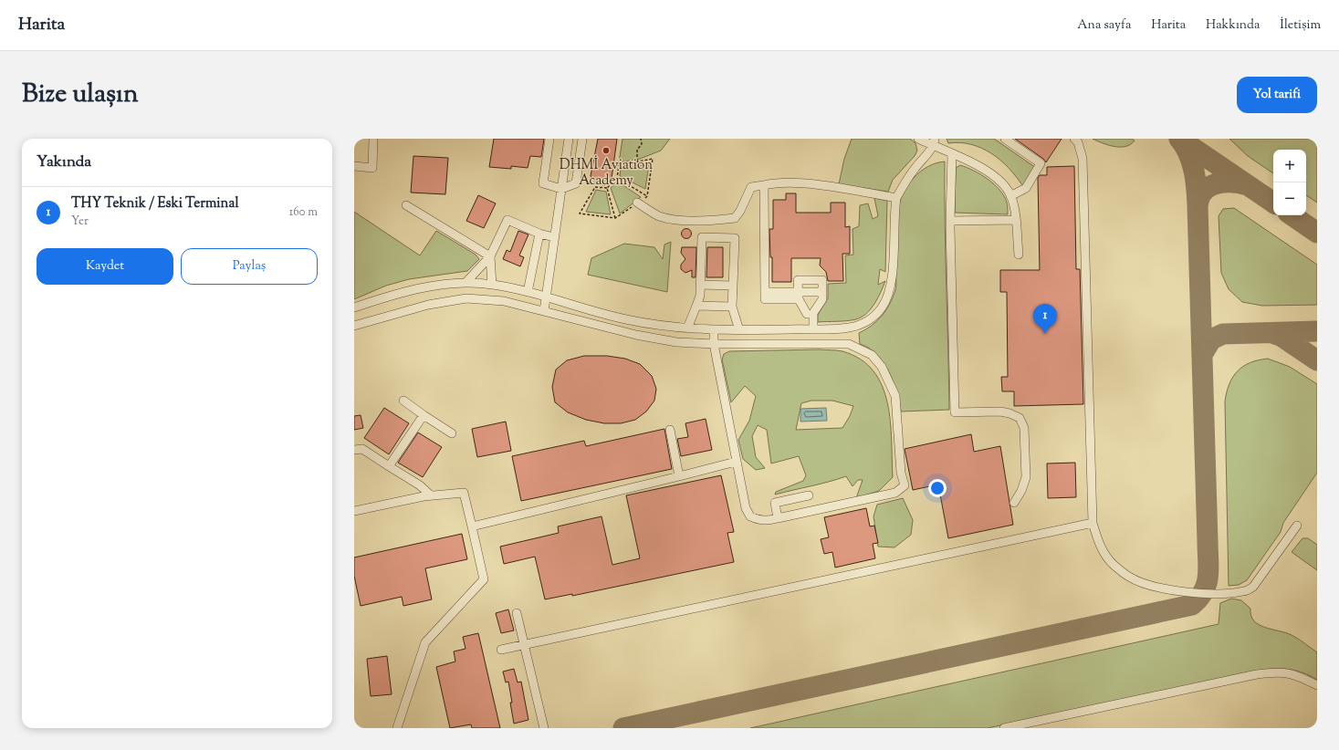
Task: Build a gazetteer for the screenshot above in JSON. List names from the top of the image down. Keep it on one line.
{"places":["DHMİ Aviation Academy"],"page":{"header":"Harita","nav":["Ana sayfa","Harita","Hakkında","İletişim"],"title":"Bize ulaşın","buttons":["Yol tarifi",["Kaydet","Paylaş"]],"heading":"Yakında","map_buttons":["+","−"],"list":[{"mark":"1","name":"THY Teknik / Eski Terminal","note":"Yer","value":"160 m"}],"pins":"1"}}
